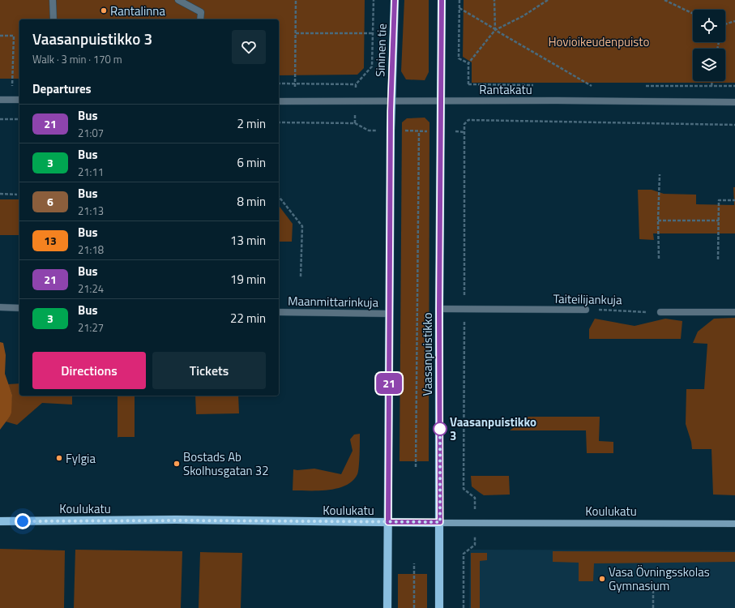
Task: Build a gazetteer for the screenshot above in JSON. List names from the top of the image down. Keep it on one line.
{"streets":{"main road":["Sininen tie","Vaasanpuistikko","Koulukatu"],"street":["Rantakatu","Taiteilijankuja","Maanmittarinkuja"]},"crossings":[["Sininen tie","Rantakatu"],["Rantakatu","Vaasanpuistikko"],["Taiteilijankuja","Vaasanpuistikko"],["Vaasanpuistikko","Koulukatu"]],"parks":["Hovioikeudenpuisto"],"places":["Rantalinna","Vaasanpuistikko 3","Fylgia","Bostads Ab Skolhusgatan 32","Vasa Övningsskolas Gymnasium"],"lines":["bus line 21"],"page":{"on_map":"21","heading":[["Vaasanpuistikko 3","Walk · 3 min · 170 m"],"Departures"],"list":[{"mark":"21","name":"Bus","note":"21:07","value":"2 min"},{"mark":"3","name":"Bus","note":"21:11","value":"6 min"},{"mark":"6","name":"Bus","note":"21:13","value":"8 min"},{"mark":"13","name":"Bus","note":"21:18","value":"13 min"},{"mark":"21","name":"Bus","note":"21:24","value":"19 min"},{"mark":"3","name":"Bus","note":"21:27","value":"22 min"}],"buttons":["Directions","Tickets"]}}
